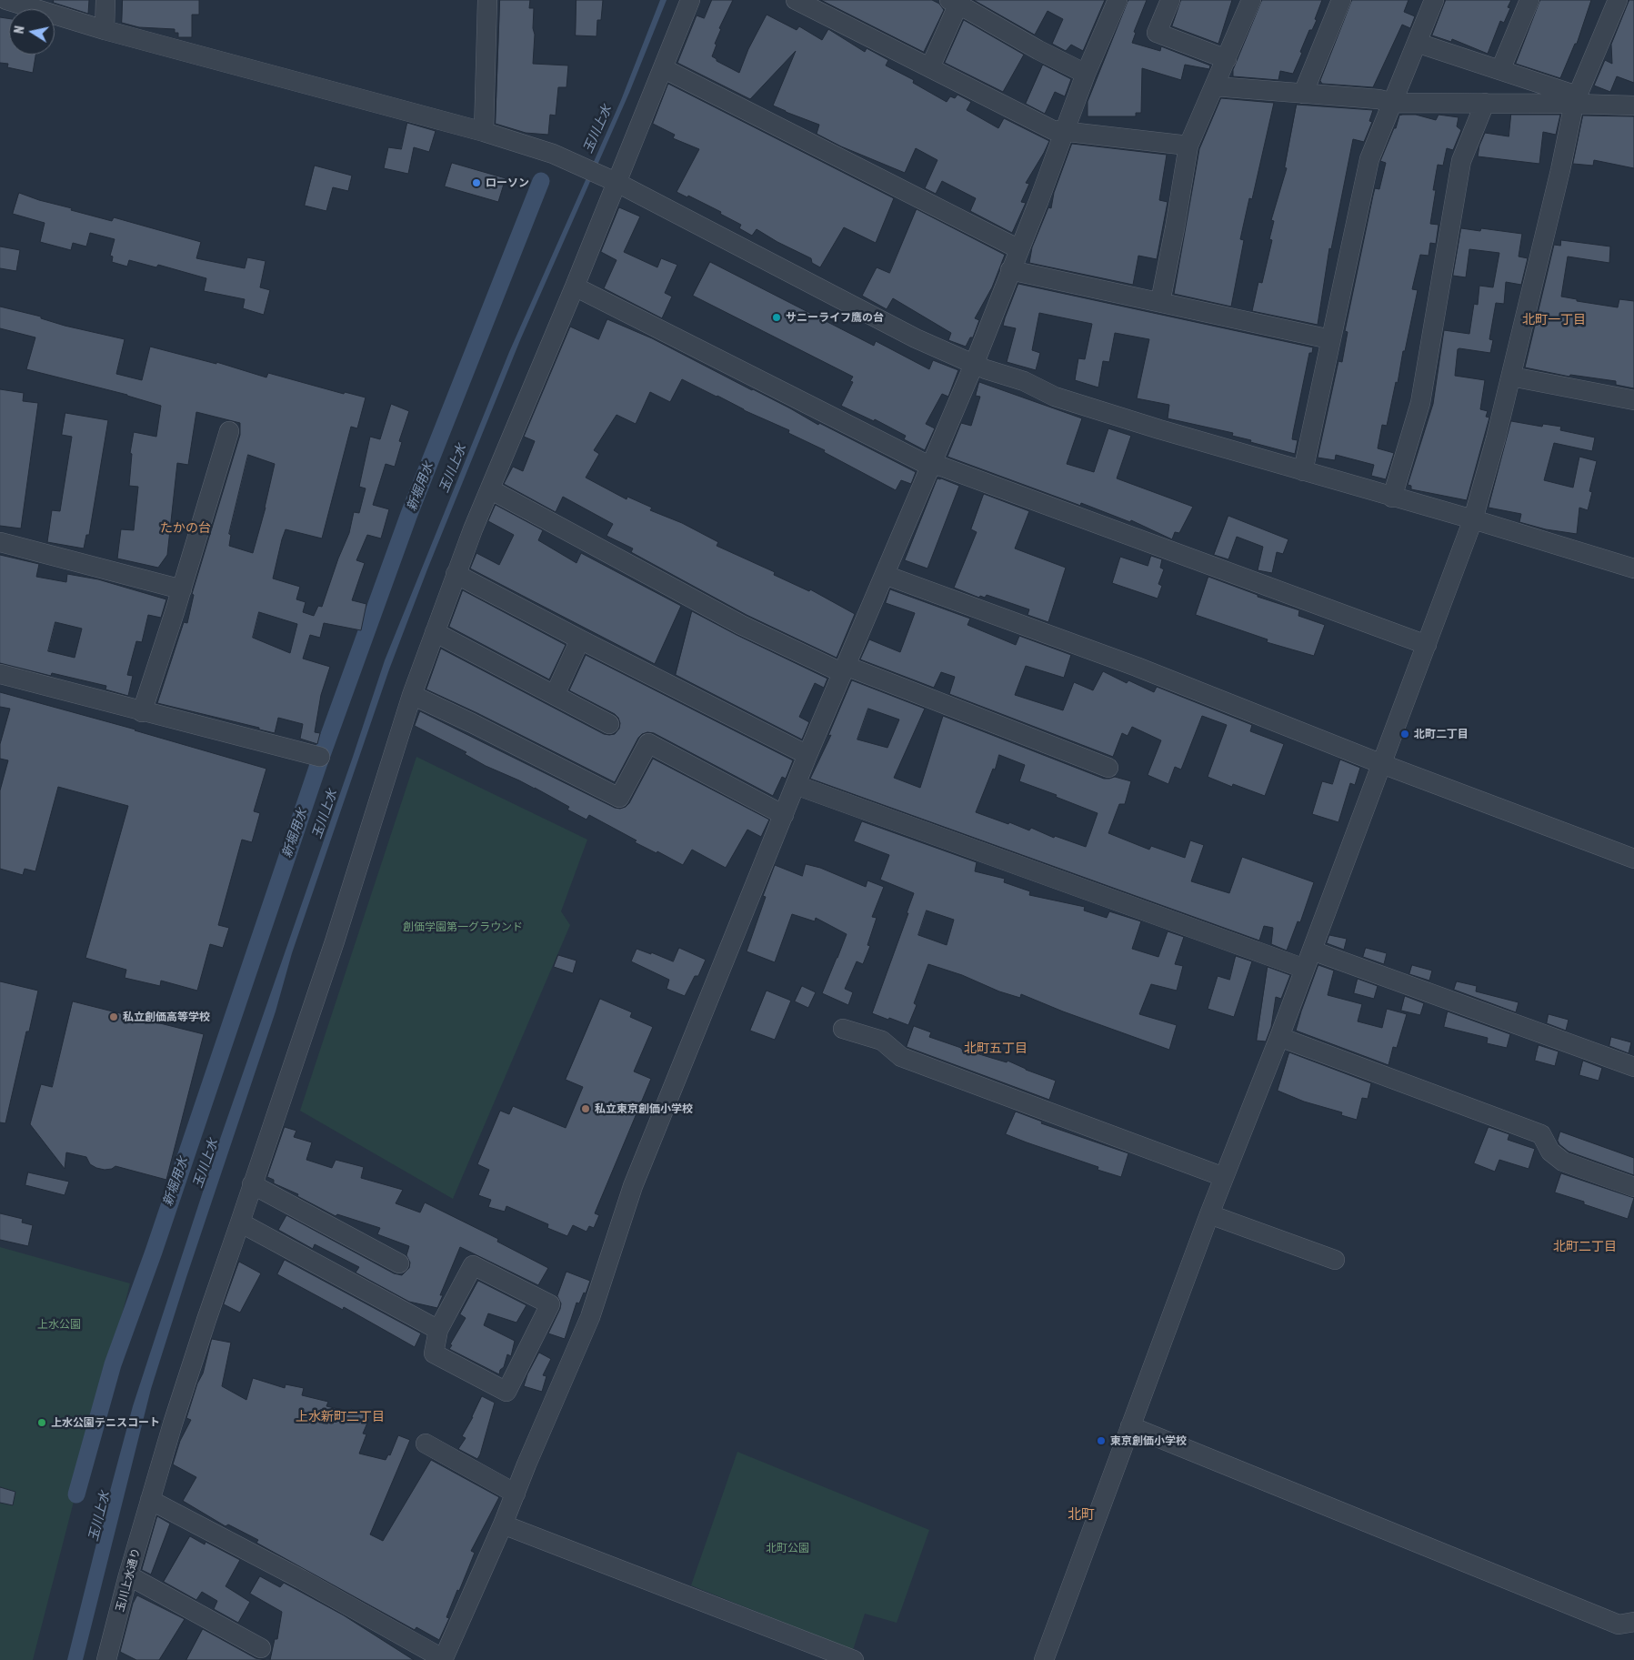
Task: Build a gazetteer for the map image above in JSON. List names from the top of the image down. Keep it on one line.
{"streets":{"street":["玉川上水通り"]},"districts":["北町一丁目","たかの台","北町五丁目","北町二丁目","上水新町二丁目","北町"],"water":["玉川上水","新堀用水"],"parks":["創価学園第一グラウンド","上水公園","北町公園"],"places":["ローソン","サニーライフ鷹の台","北町二丁目","私立創価高等学校","私立東京創価小学校","上水公園テニスコート","東京創価小学校"],"north":"left"}
